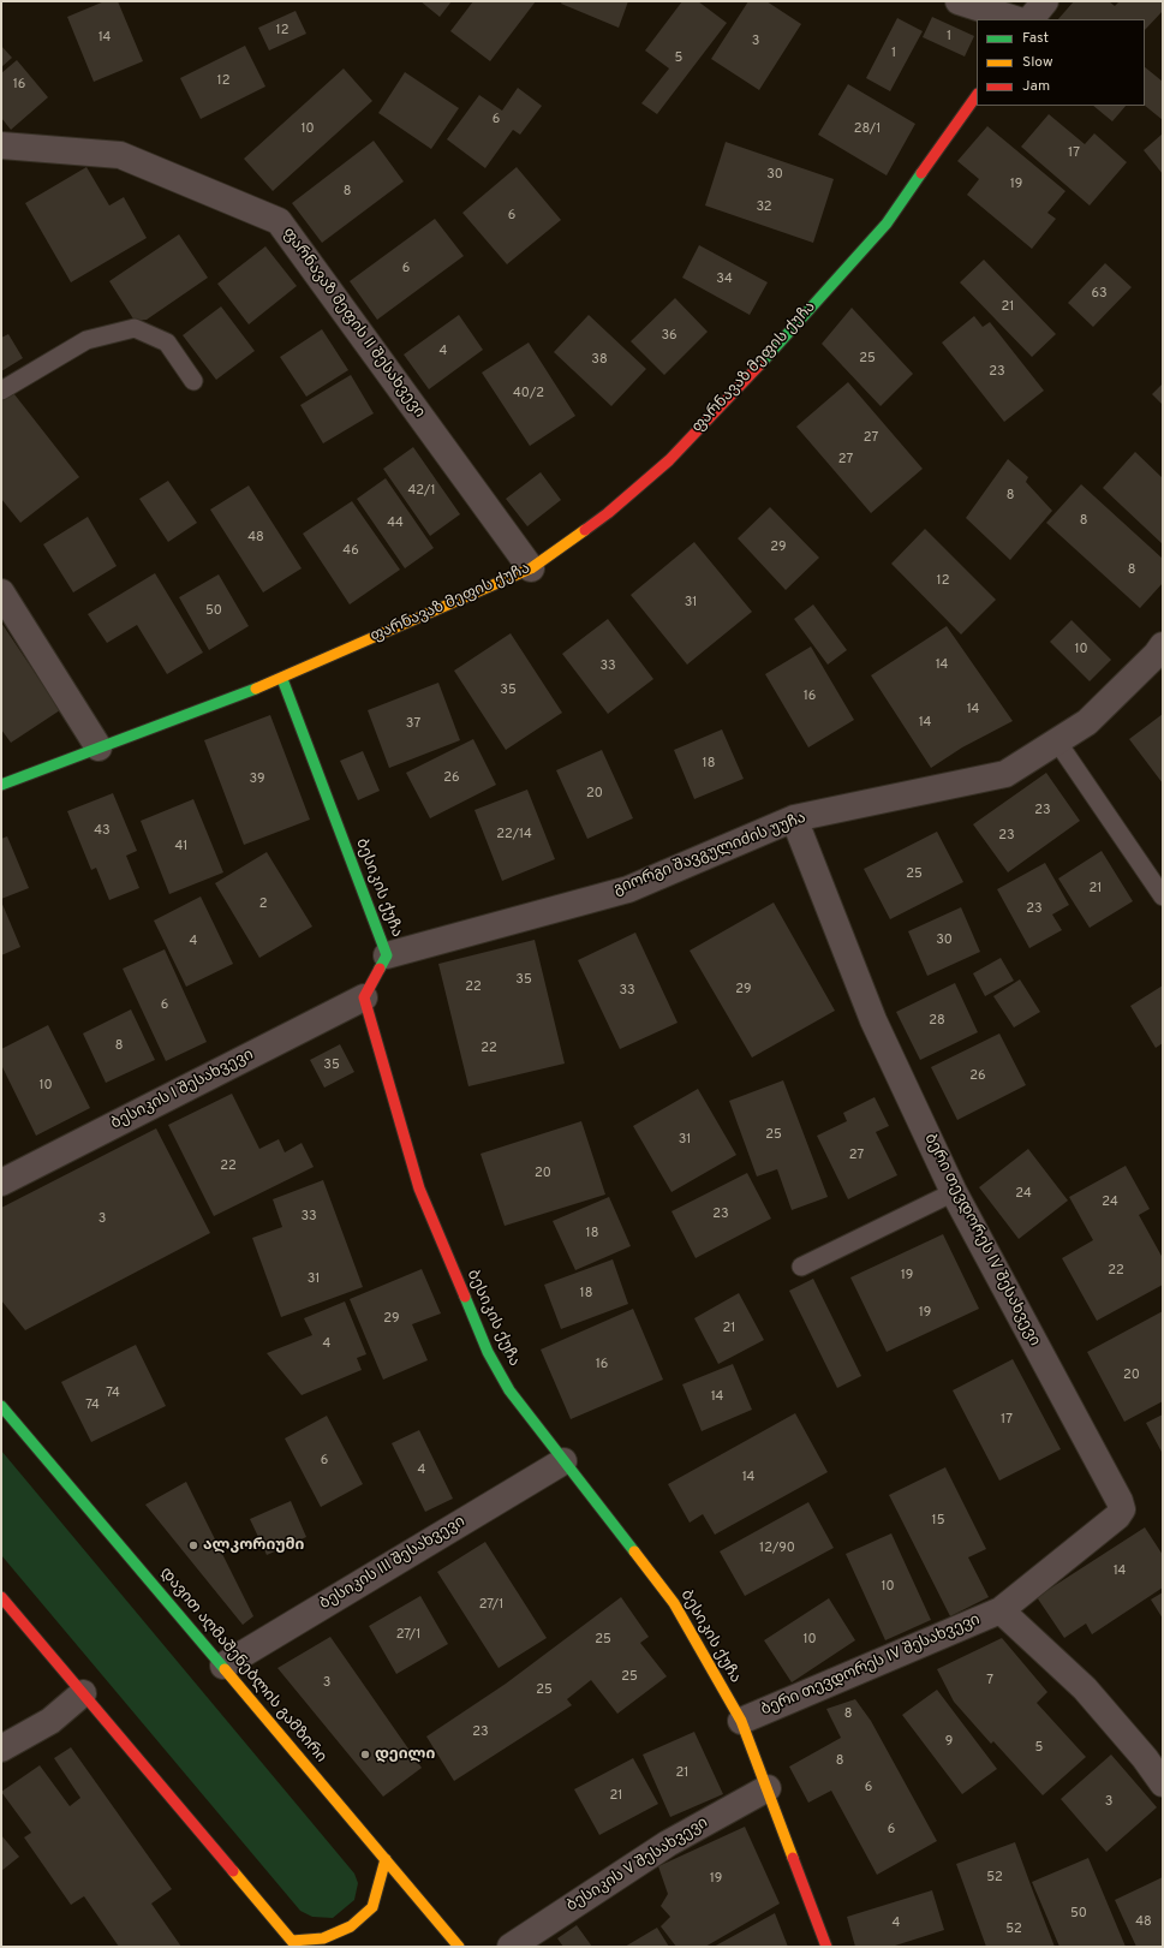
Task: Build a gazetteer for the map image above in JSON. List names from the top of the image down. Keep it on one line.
{"streets":{"street":["ფარნავაზ მეფის II შესახვევი","ფარნავაზ მეფის ქუჩა","გიორგი შავგულიძის უუჩა","ბესიკის ქუჩა","ბესიკის I შესახვევი","ბერი თევდორეს IV შესახვევი","ბესიკის III შესახვევი","დავით აღმაშენებლის გამზირი","ბესიკის V შესახვევი"]},"crossings":[["ფარნავაზ მეფის II შესახვევი","ფარნავაზ მეფის ქუჩა"],["ფარნავაზ მეფის ქუჩა","ბესიკის ქუჩა"],["გიორგი შავგულიძის უუჩა","ბესიკის ქუჩა"],["გიორგი შავგულიძის უუჩა","ბერი თევდორეს IV შესახვევი"],["ბესიკის ქუჩა","ბესიკის I შესახვევი"],["ბესიკის ქუჩა","ბერი თევდორეს IV შესახვევი"],["ბესიკის ქუჩა","ბესიკის III შესახვევი"],["ბესიკის ქუჩა","ბესიკის V შესახვევი"],["ბესიკის III შესახვევი","დავით აღმაშენებლის გამზირი"]],"places":["ალკორიუმი","დეილი"],"house_numbers":["12","1","14","3","1","5","12","16","6","10","28/1","17","30","19","8","32","6","6","34","63","21","36","4","25","38","23","40/2","27","27","42/1","8","8","44","48","29","46","8","12","31","50","10","14","33","35","16","14","14","37","18","26","39","20","23","43","22/14","23","41","25","21","2","23","30","4","35","22","29","33","6","28","8","22","35","26","10","25","31","27","22","20","24","24","23","33","3","18","22","19","31","18","19","29","21","4","16","20","74","14","74","17","6","4","14","15","12/90","14","10","27/1","27/1","25","10","25","7","3","25","8","23","9","5","8","21","6","21","3","6","52","19","50","48","4","52"],"legend":["Fast","Slow","Jam"]}
